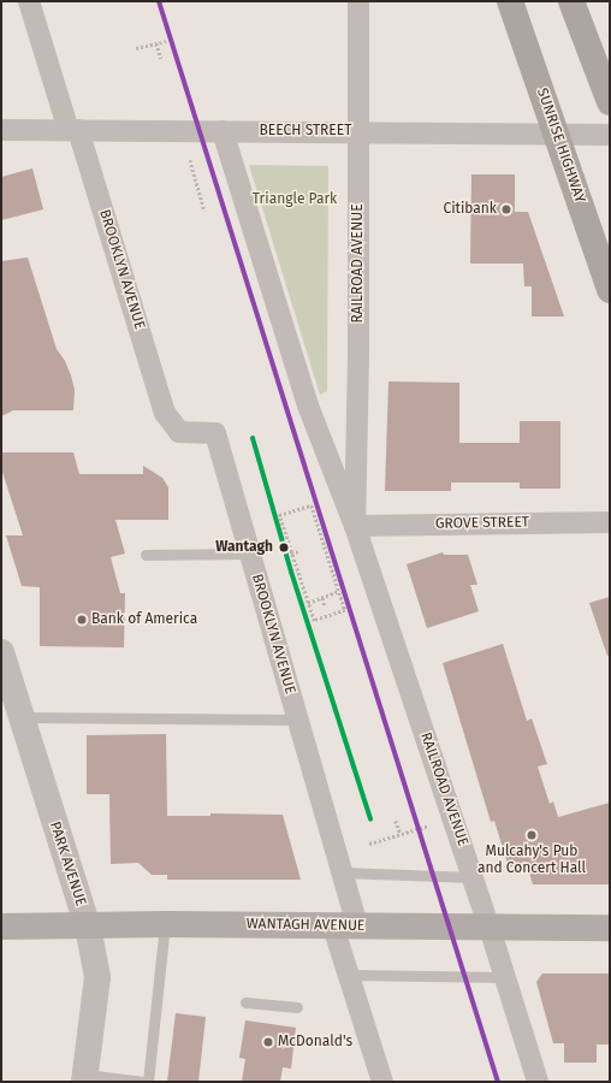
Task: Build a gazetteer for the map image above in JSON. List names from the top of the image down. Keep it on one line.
{"streets":{"highway":["SUNRISE HIGHWAY"],"main road":["WANTAGH AVENUE"],"street":["BEECH STREET","RAILROAD AVENUE","BROOKLYN AVENUE","GROVE STREET","PARK AVENUE"]},"crossings":[["BEECH STREET","SUNRISE HIGHWAY"],["BEECH STREET","RAILROAD AVENUE"],["BEECH STREET","BROOKLYN AVENUE"],["RAILROAD AVENUE","GROVE STREET"],["RAILROAD AVENUE","WANTAGH AVENUE"],["BROOKLYN AVENUE","WANTAGH AVENUE"],["PARK AVENUE","WANTAGH AVENUE"]],"parks":["Triangle Park"],"places":["Citibank","Wantagh","Bank of America","Mulcahy's Pub and Concert Hall","McDonald's"]}
